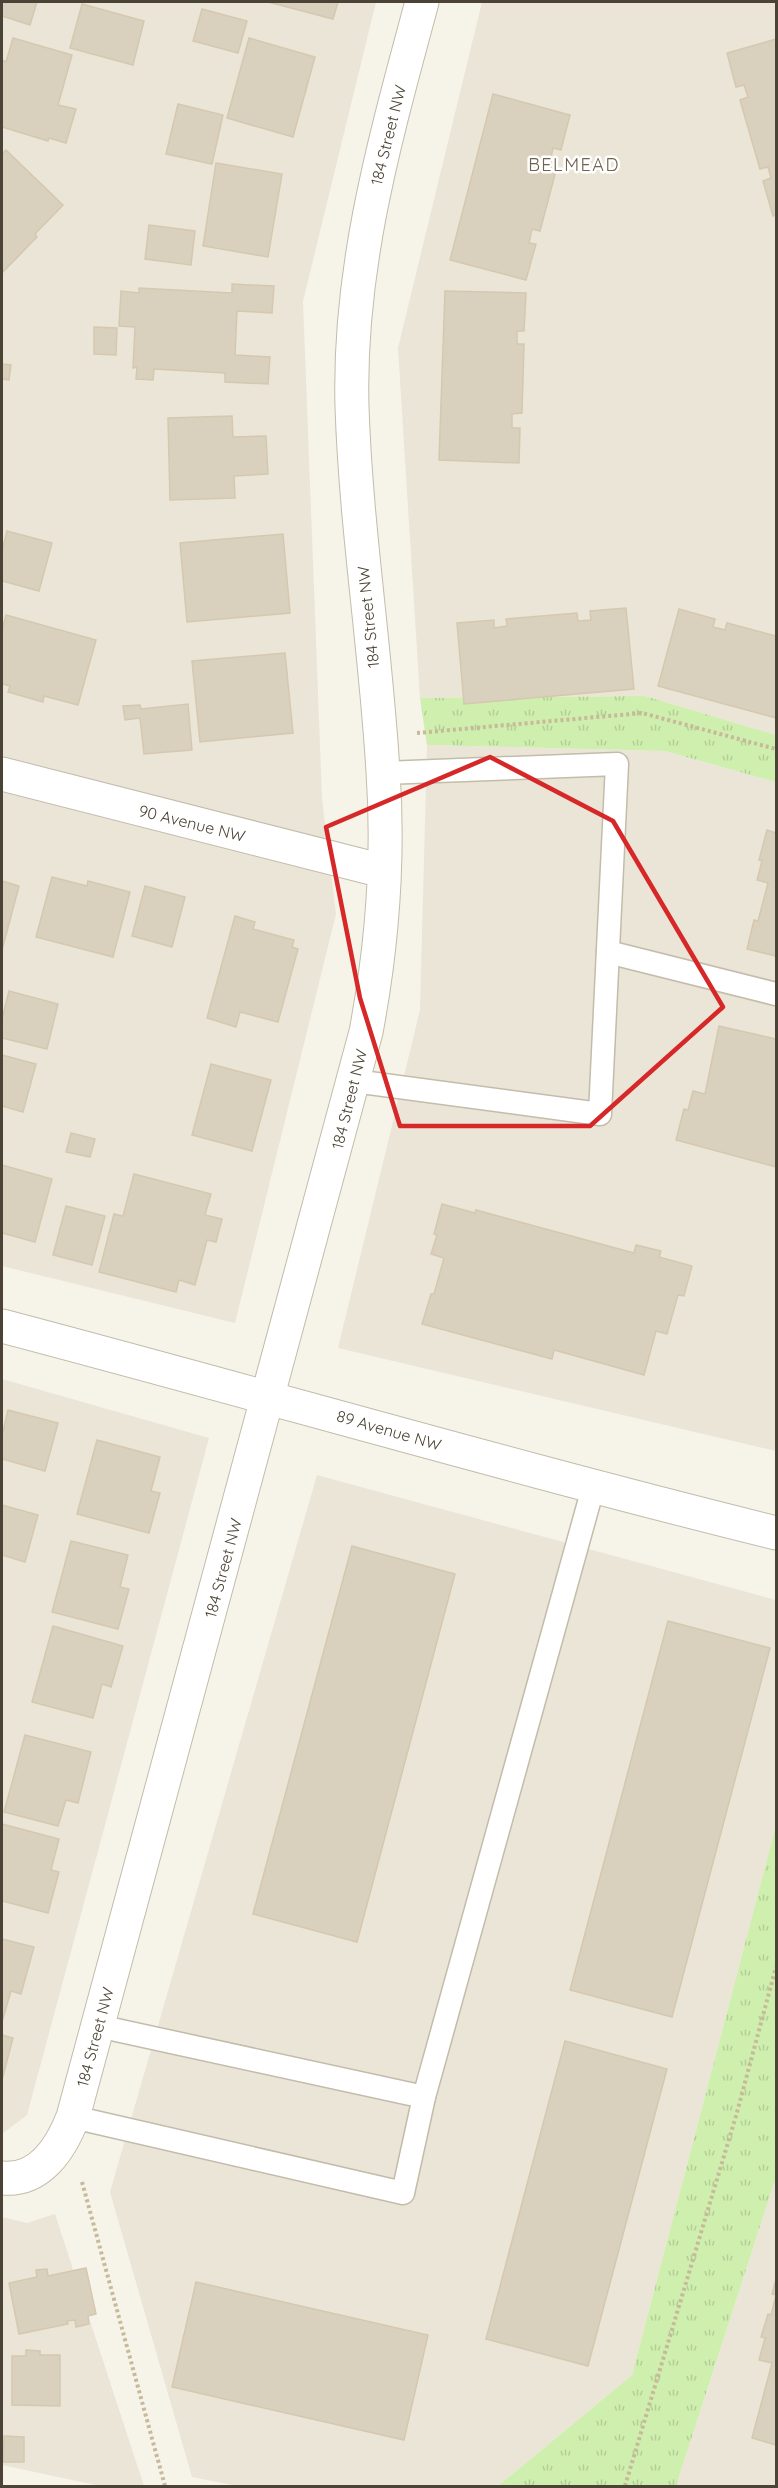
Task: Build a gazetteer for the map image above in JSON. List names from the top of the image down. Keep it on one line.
{"streets":{"street":["184 Street NW","90 Avenue NW","89 Avenue NW"]},"crossings":[["184 Street NW","90 Avenue NW"],["184 Street NW","89 Avenue NW"]],"districts":["BELMEAD"]}
